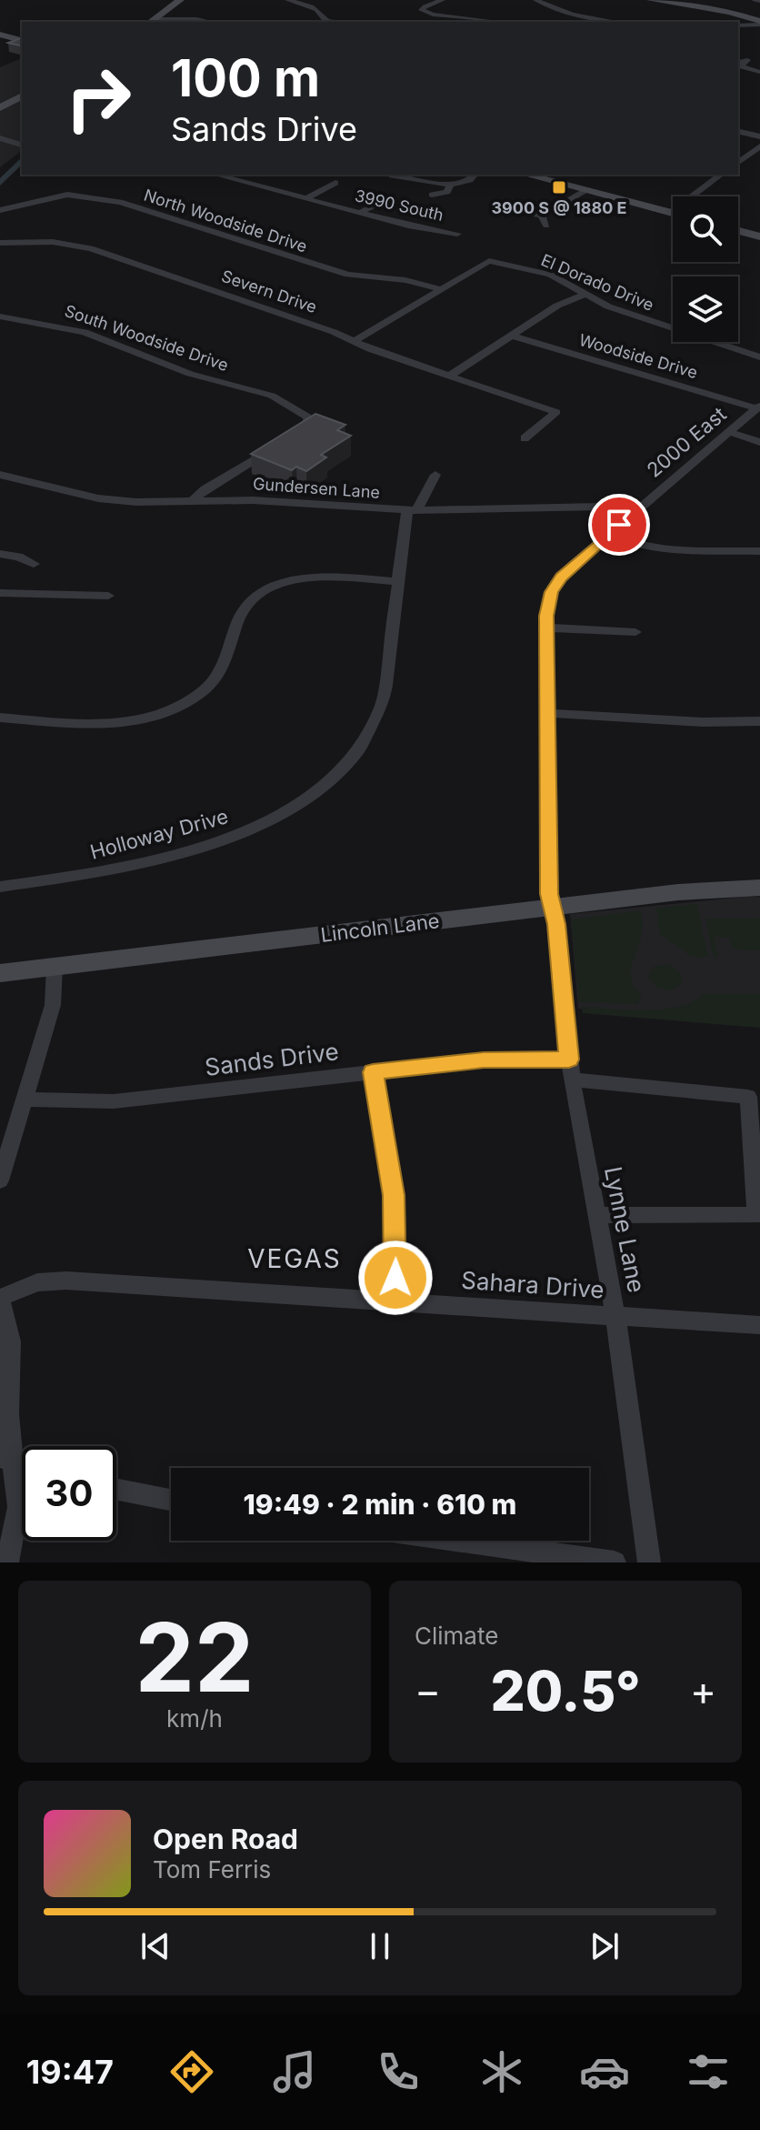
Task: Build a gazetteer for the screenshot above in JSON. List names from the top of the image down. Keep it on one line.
{"streets":{"street":["3990 South","North Woodside Drive","El Dorado Drive","Severn Drive","South Woodside Drive","Woodside Drive","2000 East","Gundersen Lane","Holloway Drive","Lincoln Lane","Sands Drive","Lynne Lane","Sahara Drive"]},"crossings":[["North Woodside Drive","El Dorado Drive"],["El Dorado Drive","Severn Drive"],["Woodside Drive","2000 East"],["2000 East","Gundersen Lane"],["2000 East","Lincoln Lane"],["2000 East","Lynne Lane"],["Gundersen Lane","Holloway Drive"],["Lincoln Lane","Lynne Lane"],["Sands Drive","Lynne Lane"],["Lynne Lane","Sahara Drive"]],"districts":["VEGAS"],"places":{"transit":["3900 S @ 1880 E"]},"page":{"turn":["100 m","Sands Drive"],"limit":"30","trip":"19:49 · 2 min · 610 m","tile":[["22","km/h"],"Climate"],"heat":["−","20.5°","+"],"song":["Open Road","Tom Ferris"],"tabs":"19:47"}}
